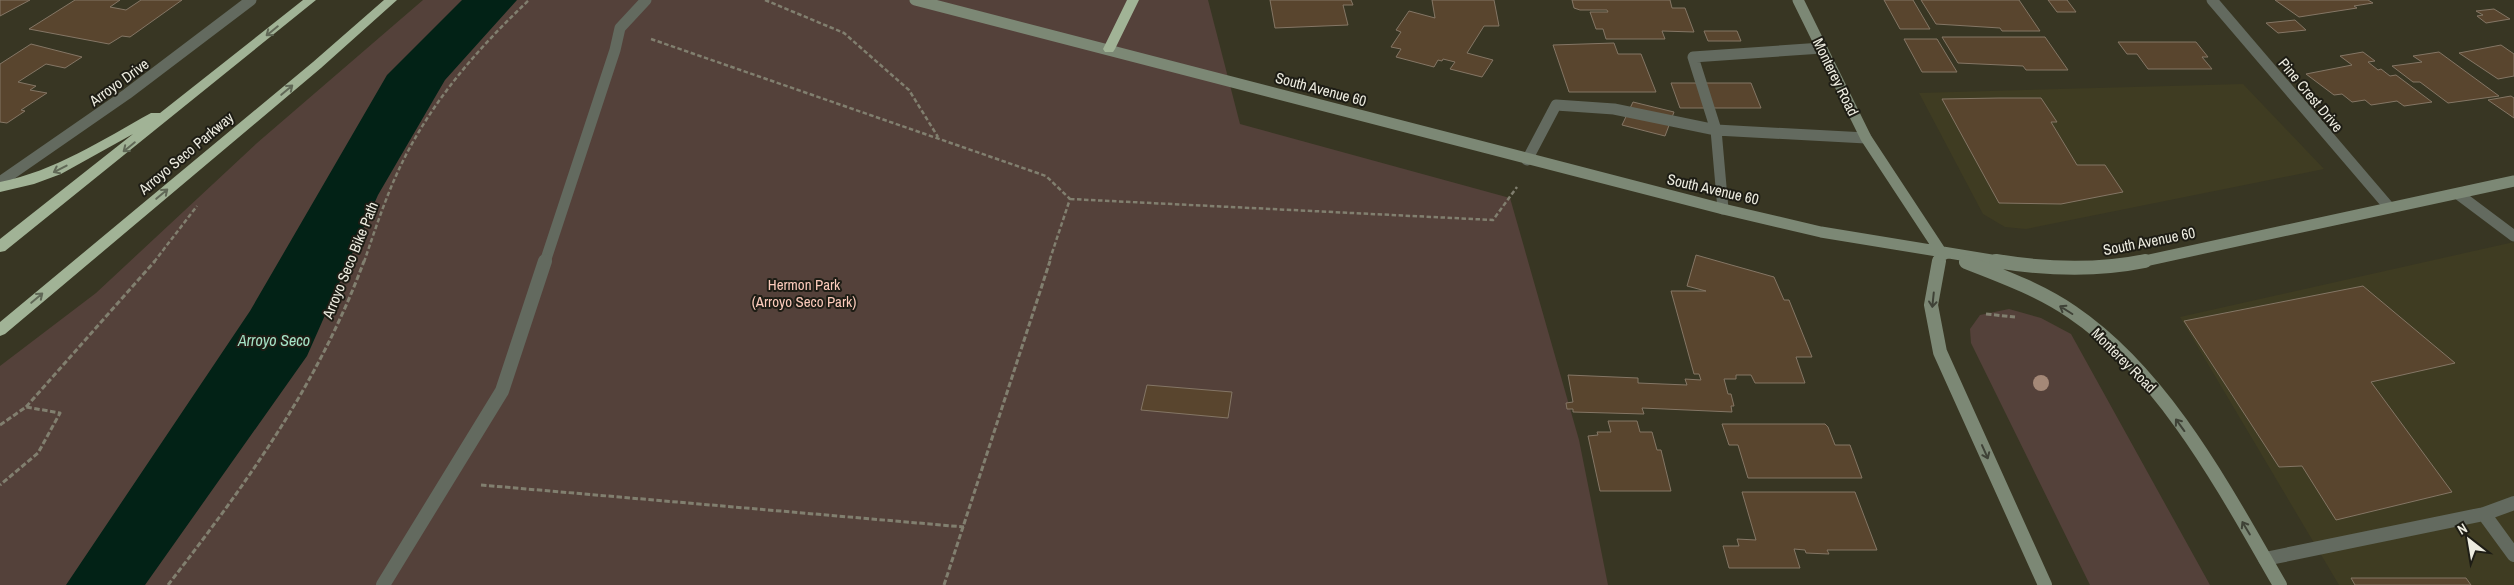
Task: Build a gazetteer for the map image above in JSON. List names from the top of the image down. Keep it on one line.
{"streets":{"highway":["Arroyo Seco Parkway"],"street":["Monterey Road","Arroyo Drive","South Avenue 60","Pine Crest Drive"],"path":["Arroyo Seco Bike Path"]},"crossings":[["Monterey Road","South Avenue 60"],["South Avenue 60","Pine Crest Drive"]],"one_way":["Monterey Road"],"water":["Arroyo Seco"],"parks":["Hermon Park (Arroyo Seco Park)"],"north":"top left"}
